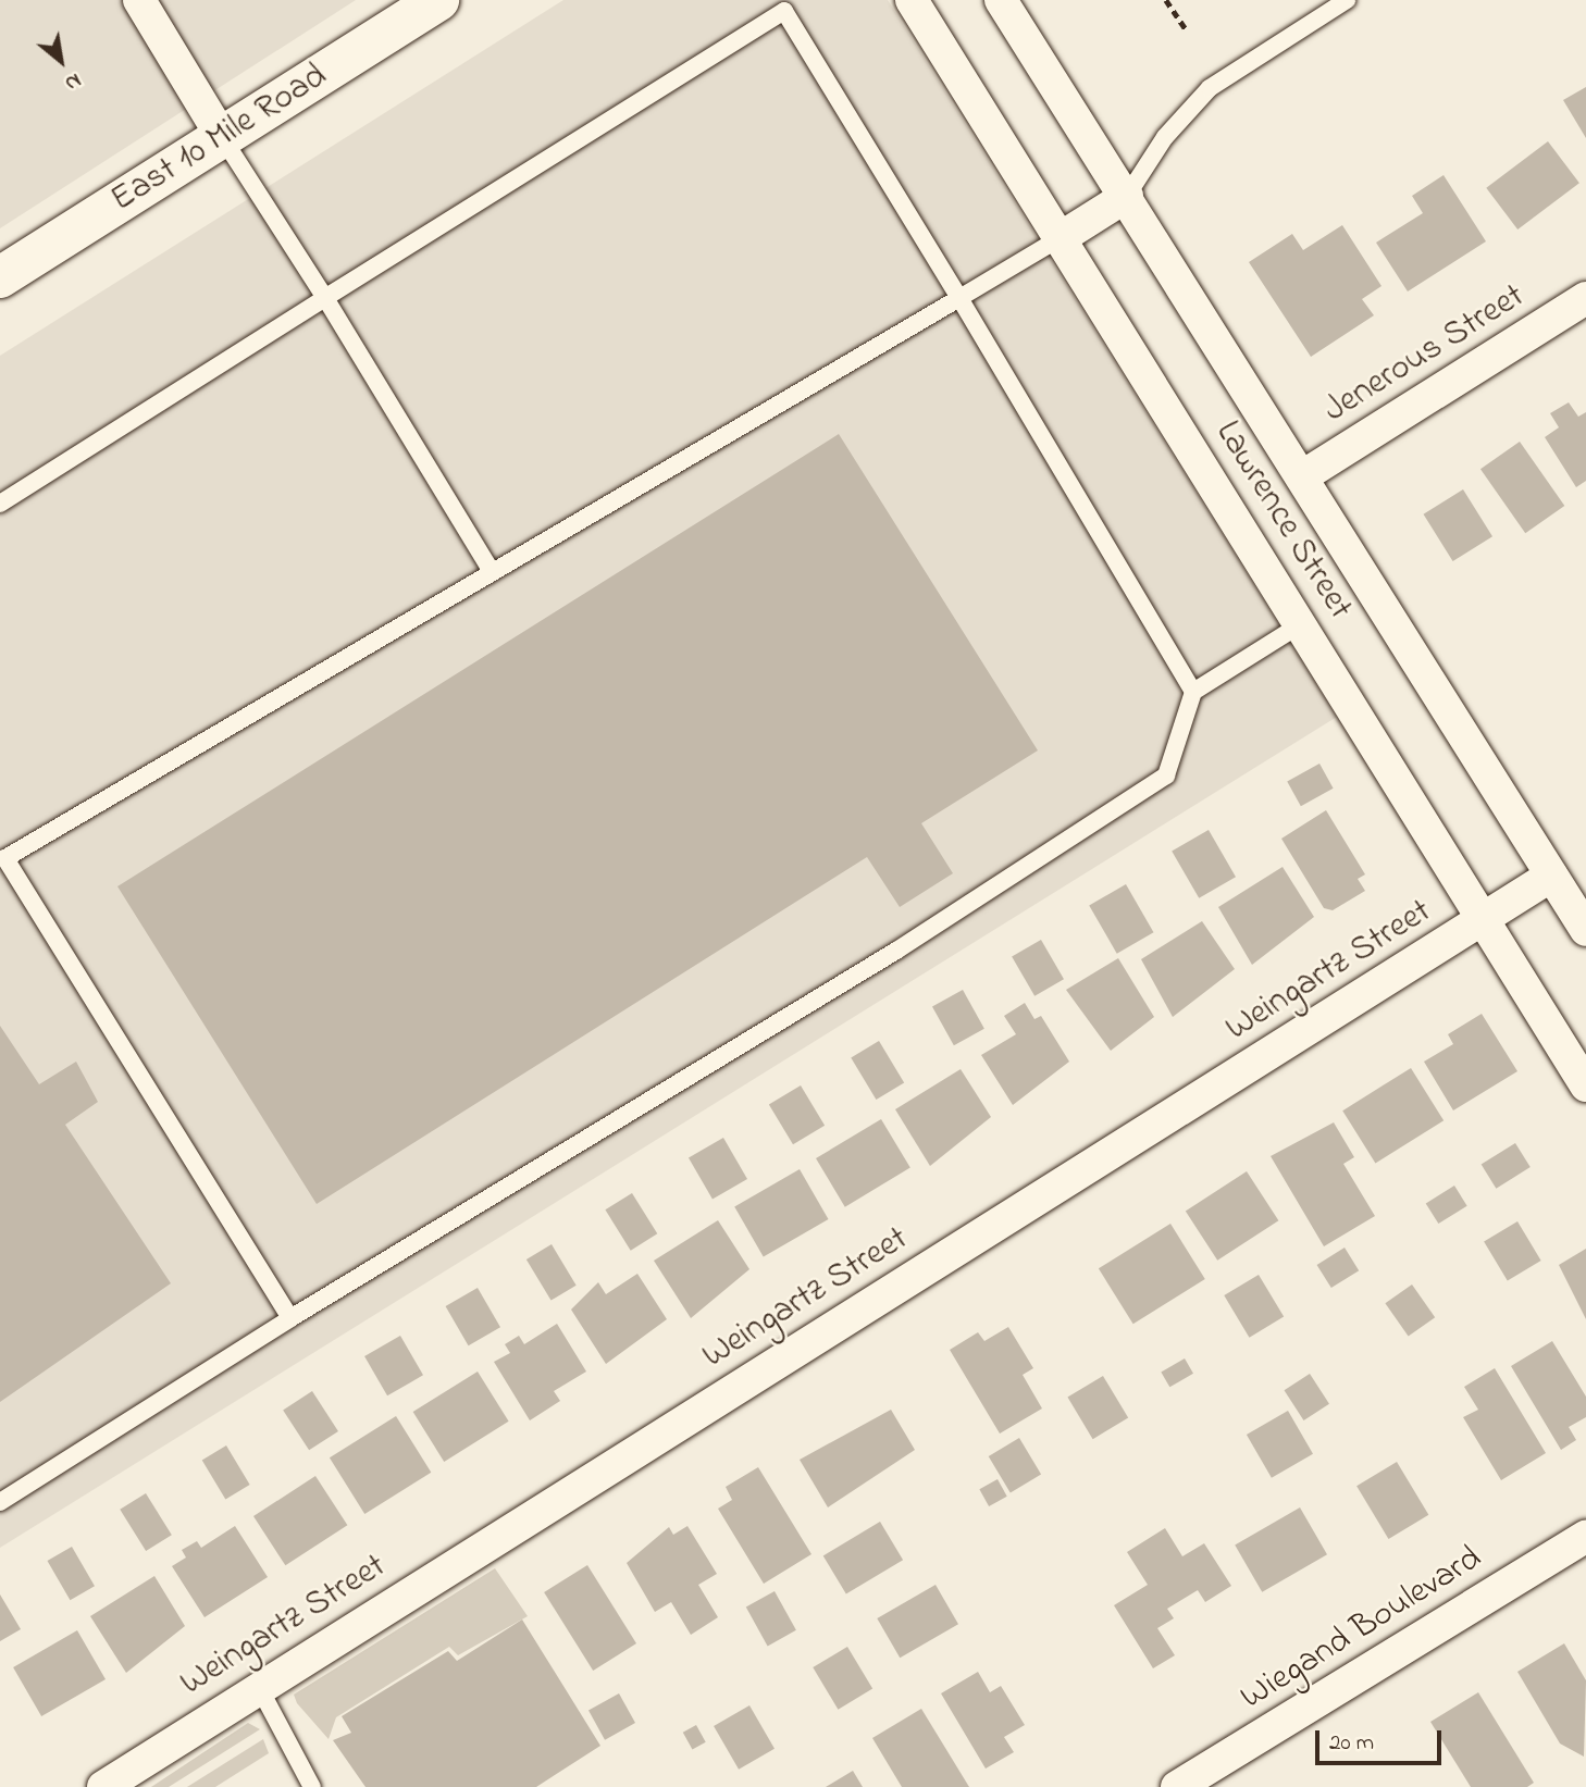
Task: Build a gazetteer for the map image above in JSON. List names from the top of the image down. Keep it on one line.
{"streets":{"main road":["East 10 Mile Road"],"street":["Jenerous Street","Lawrence Street","Weingartz Street","Wiegand Boulevard"]},"crossings":[["Jenerous Street","Lawrence Street"],["Lawrence Street","Weingartz Street"]],"scale_bar":"20 m","north":"bottom right"}
